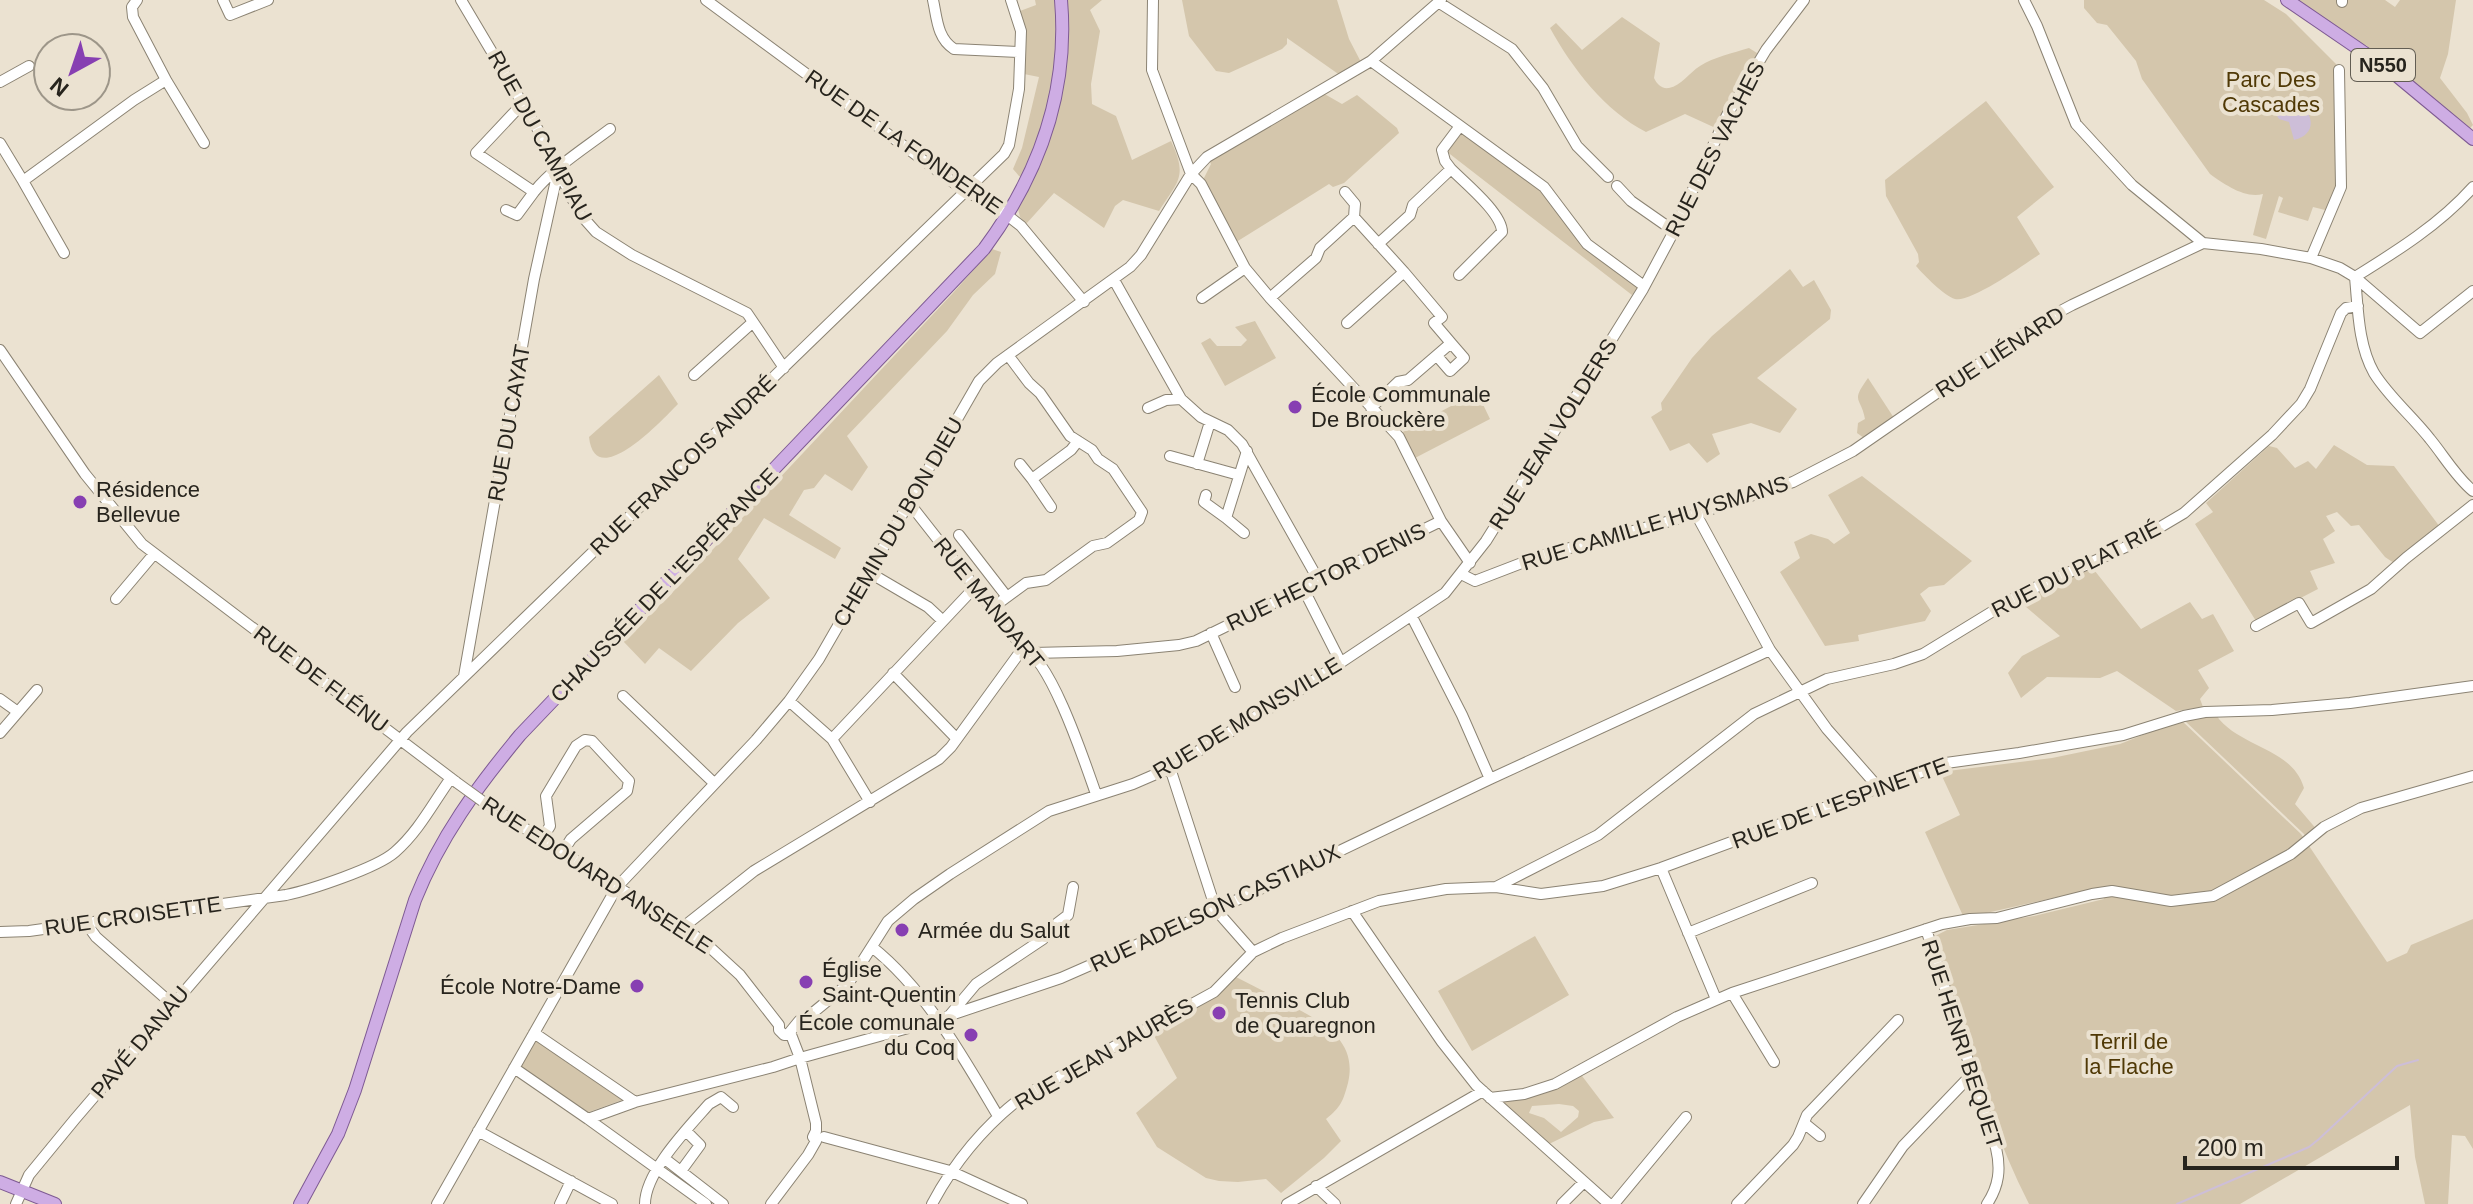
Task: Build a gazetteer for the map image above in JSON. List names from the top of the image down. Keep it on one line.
{"streets":{"main road":["N550","CHAUSSÉE DE L'ESPÉRANCE"],"street":["RUE DU CAMPIAU","RUE DE LA FONDERIE","RUE DES VACHES","RUE LIÉNARD","RUE DU CAYAT","RUE JEAN VOLDERS","RUE FRANCOIS ANDRÉ","CHEMIN DU BON DIEU","RUE CAMILLE HUYSMANS","RUE DU PLAT RIÉ","RUE HECTOR DENIS","RUE MANDART","RUE DE FLÉNU","RUE DE MONSVILLE","RUE DE L'ESPINETTE","RUE EDOUARD ANSEELE","RUE ADELSON CASTIAUX","RUE CROISETTE","PAVÉ DANAU","RUE HENRI BEQUET","RUE JEAN JAURÈS"]},"crossings":[["RUE DU CAMPIAU","RUE DU CAYAT"],["RUE DU CAMPIAU","RUE FRANCOIS ANDRÉ"],["RUE DE LA FONDERIE","RUE FRANCOIS ANDRÉ"],["RUE DE LA FONDERIE","CHEMIN DU BON DIEU"],["RUE DE LA FONDERIE","CHAUSSÉE DE L'ESPÉRANCE"],["RUE DES VACHES","RUE JEAN VOLDERS"],["RUE LIÉNARD","RUE CAMILLE HUYSMANS"],["RUE DU CAYAT","RUE FRANCOIS ANDRÉ"],["RUE JEAN VOLDERS","RUE DE MONSVILLE"],["RUE FRANCOIS ANDRÉ","RUE DE FLÉNU"],["RUE FRANCOIS ANDRÉ","RUE EDOUARD ANSEELE"],["RUE FRANCOIS ANDRÉ","PAVÉ DANAU"],["CHEMIN DU BON DIEU","RUE MANDART"],["CHEMIN DU BON DIEU","RUE EDOUARD ANSEELE"],["RUE CAMILLE HUYSMANS","RUE DE MONSVILLE"],["RUE DU PLAT RIÉ","RUE DE L'ESPINETTE"],["RUE DU PLAT RIÉ","RUE JEAN JAURÈS"],["RUE HECTOR DENIS","RUE MANDART"],["RUE MANDART","RUE DE MONSVILLE"],["RUE DE FLÉNU","RUE EDOUARD ANSEELE"],["RUE DE FLÉNU","PAVÉ DANAU"],["RUE DE MONSVILLE","RUE EDOUARD ANSEELE"],["RUE DE L'ESPINETTE","RUE JEAN JAURÈS"],["RUE EDOUARD ANSEELE","RUE CROISETTE"],["RUE EDOUARD ANSEELE","PAVÉ DANAU"],["RUE CROISETTE","PAVÉ DANAU"]],"parks":["Parc Des Cascades","Terril de la Flache"],"places":["École Communale De Brouckère","Résidence Bellevue","Armée du Salut","Église Saint-Quentin","École Notre-Dame","Tennis Club de Quaregnon","École comunale du Coq"],"scale_bar":"200 m","north":"bottom left"}
